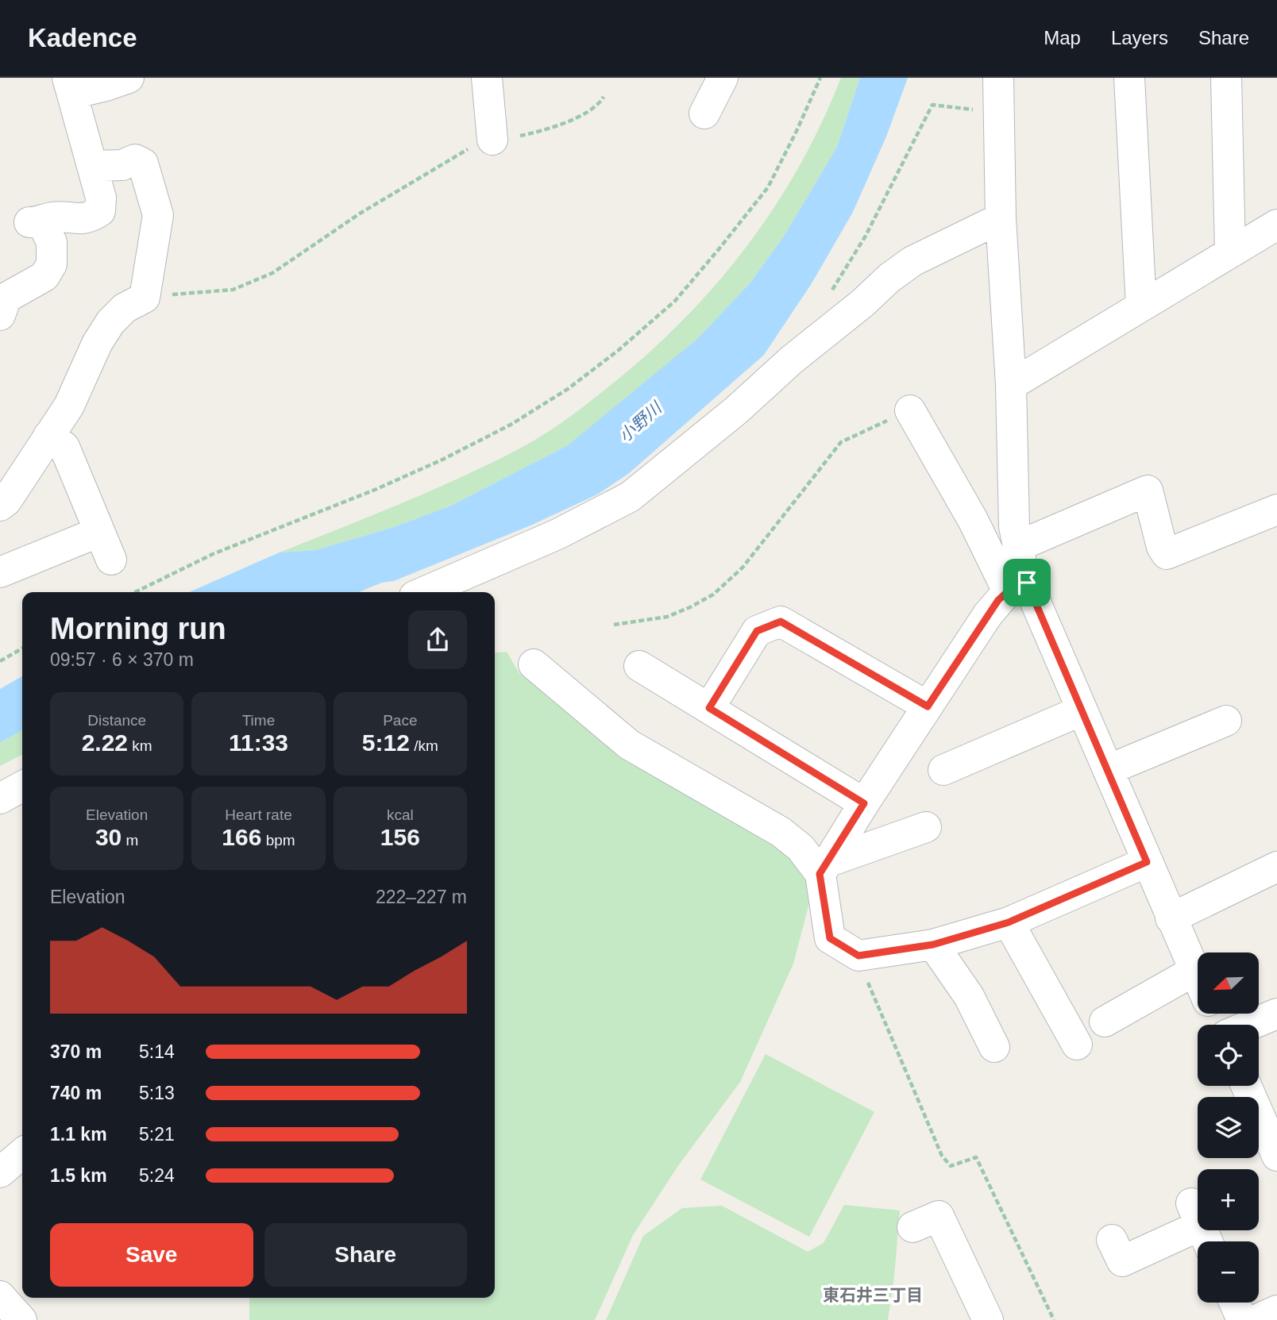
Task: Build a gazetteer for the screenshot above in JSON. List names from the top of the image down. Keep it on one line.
{"districts":["東石井三丁目"],"water":["小野川"],"north":"bottom left","page":{"header":"Kadence","nav":["Map","Layers","Share"],"heading":["Morning run","09:57 · 6 × 370 m"],"stats":[["Distance","2.22 km"],["Time","11:33"],["Pace","5:12 /km"],["Elevation","30 m"],["Heart rate","166 bpm"],["kcal","156"]],"chart":["Elevation","222–227 m"],"map_buttons":["+","−"],"list":[{"name":"370 m","note":"5:14"},{"name":"740 m","note":"5:13"},{"name":"1.1 km","note":"5:21"},{"name":"1.5 km","note":"5:24"}],"buttons":["Save","Share"]}}
